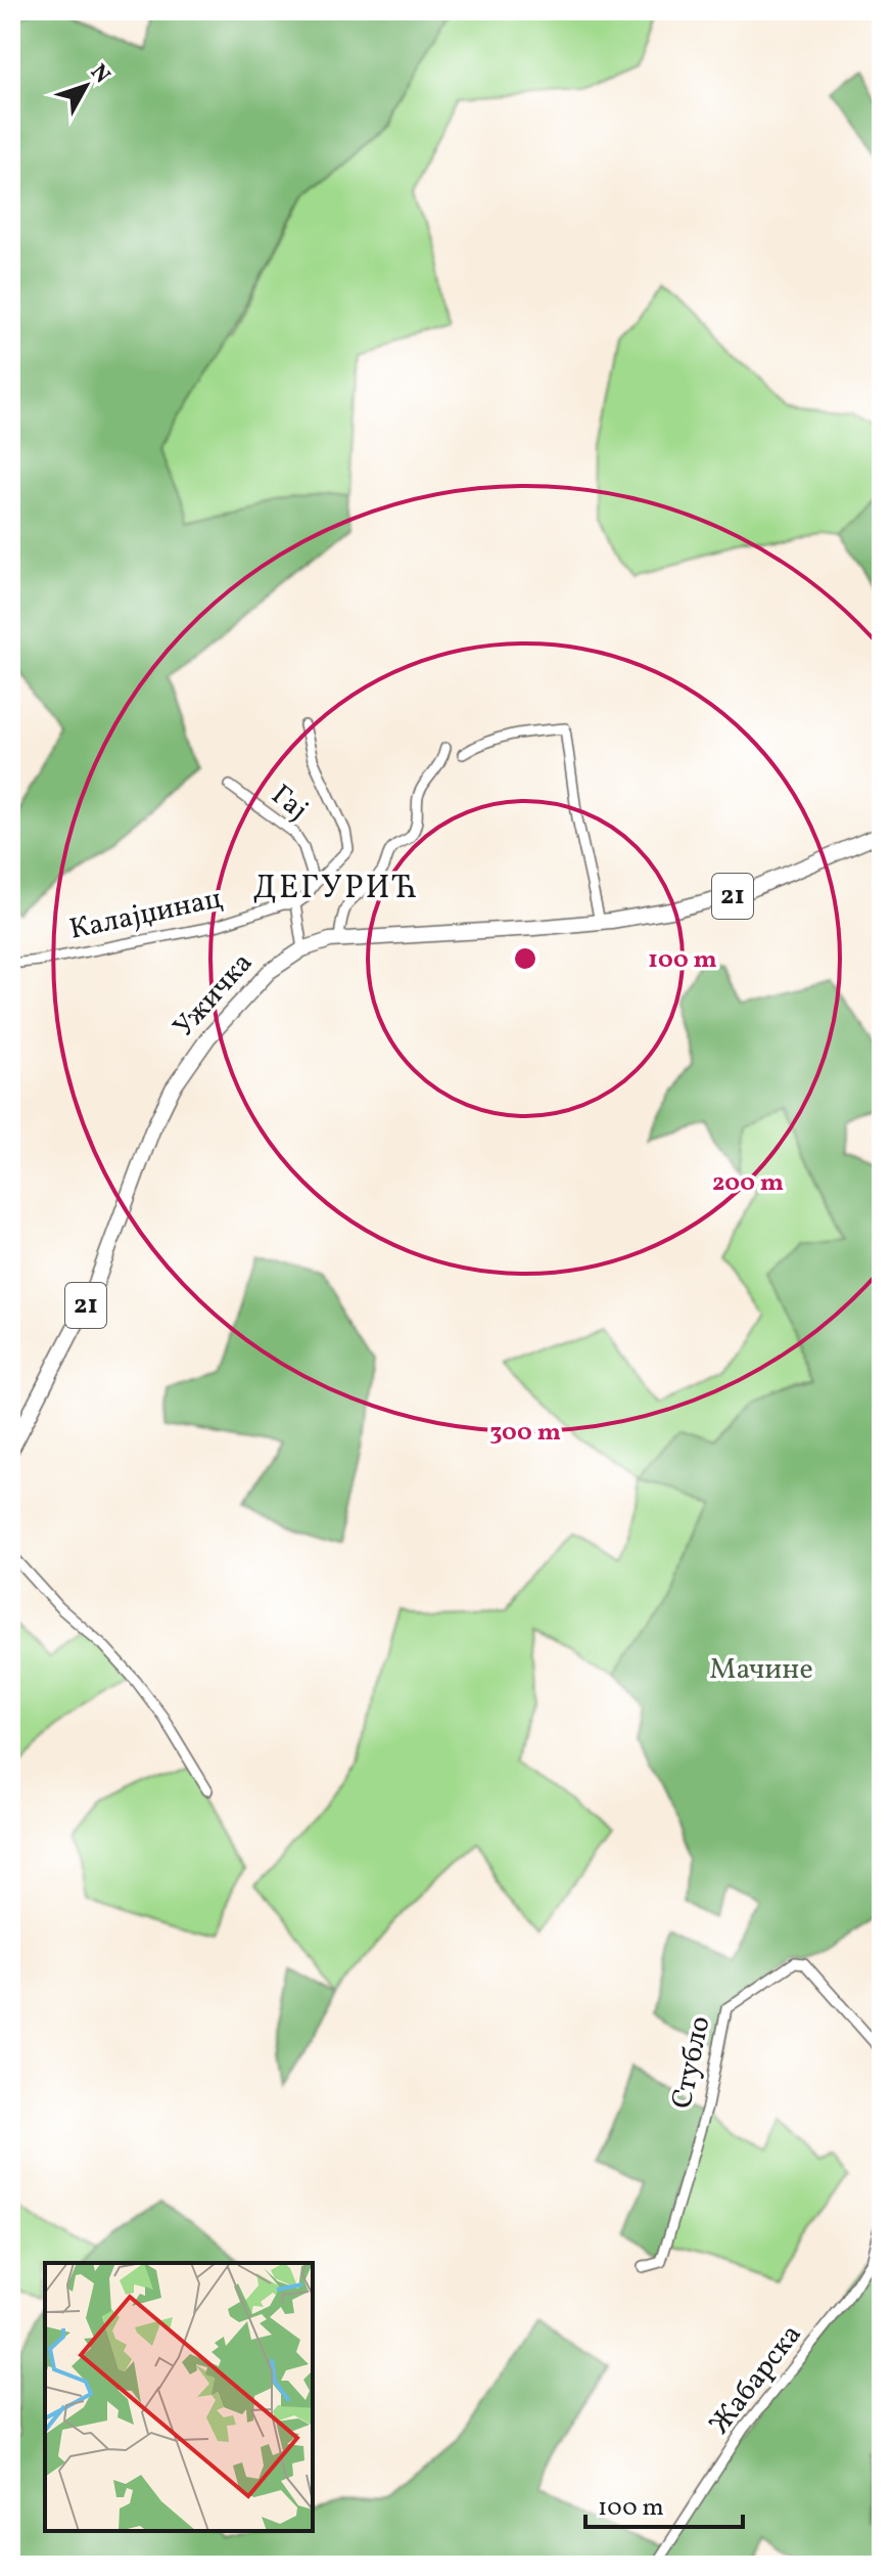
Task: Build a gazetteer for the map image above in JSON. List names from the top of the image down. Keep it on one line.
{"streets":{"main road":["21","Ужичка"],"street":["Гај","Калајџинац","Стубло","Жабарска"]},"districts":["ДЕГУРИЋ"],"parks":["Мачине"],"scale_bar":"100 m","north":"top right","rings":["100 m","200 m","300 m"]}
